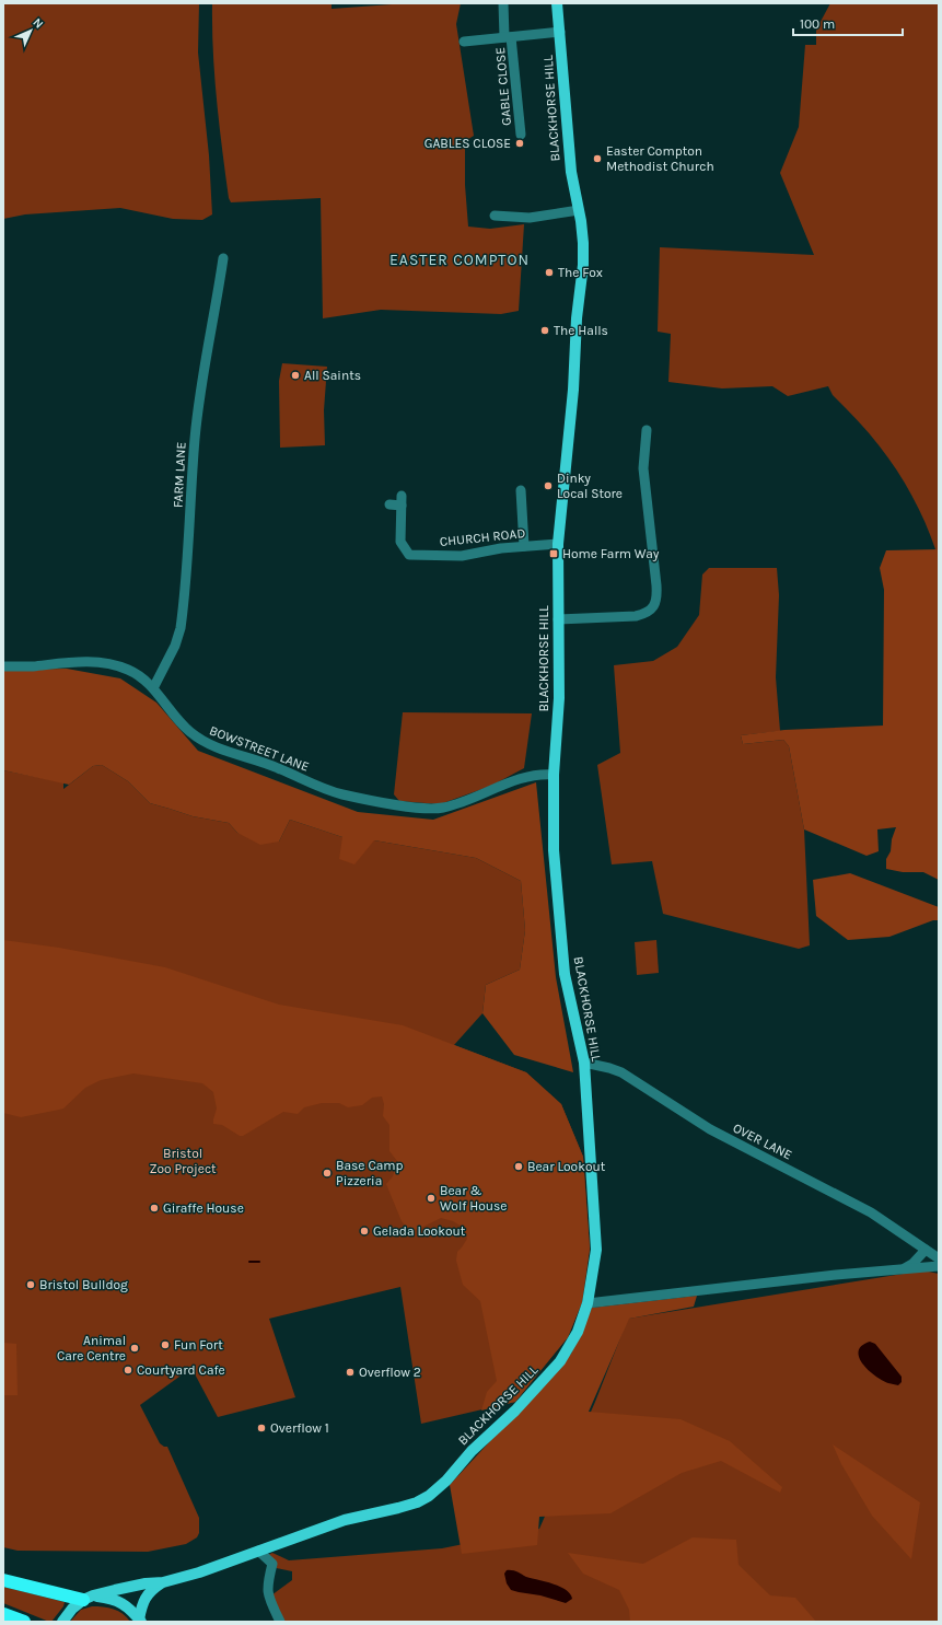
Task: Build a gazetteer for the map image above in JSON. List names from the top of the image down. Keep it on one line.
{"streets":{"main road":["BLACKHORSE HILL"],"street":["GABLE CLOSE","FARM LANE","CHURCH ROAD","BOWSTREET LANE","OVER LANE"]},"crossings":[["BLACKHORSE HILL","CHURCH ROAD"],["BLACKHORSE HILL","BOWSTREET LANE"],["BLACKHORSE HILL","OVER LANE"],["FARM LANE","BOWSTREET LANE"]],"districts":["EASTER COMPTON"],"parks":["Bristol Zoo Project"],"places":{"other":["GABLES CLOSE","Easter Compton Methodist Church","The Fox","The Halls","All Saints","Dinky Local Store","Bear Lookout","Base Camp Pizzeria","Bear & Wolf House","Giraffe House","Gelada Lookout","Bristol Bulldog","Fun Fort","Animal Care Centre","Courtyard Cafe","Overflow 2","Overflow 1"],"transit":["Home Farm Way"]},"scale_bar":"100 m","north":"top right"}
